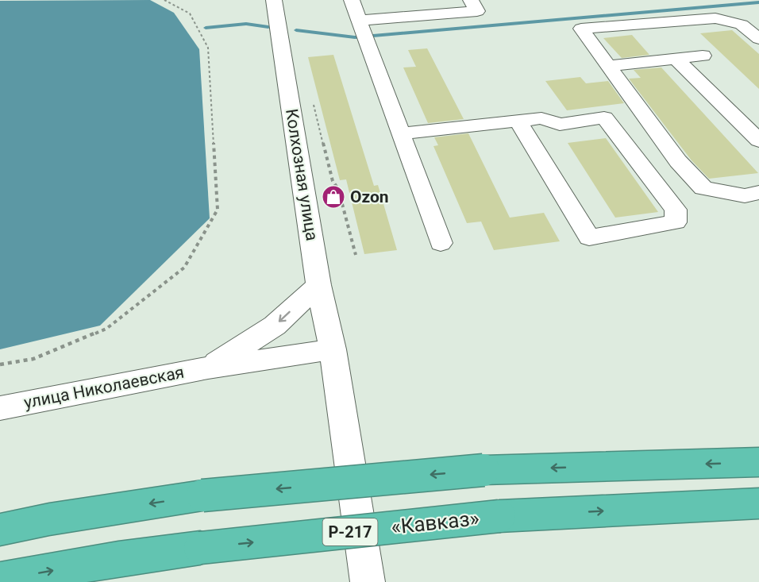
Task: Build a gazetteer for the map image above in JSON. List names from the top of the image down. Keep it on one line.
{"streets":{"highway":["«Кавказ»","Р-217"],"street":["Колхозная улица","улица Николаевская"]},"crossings":[["Колхозная улица","улица Николаевская"]],"places":{"shop":["Ozon"]}}
